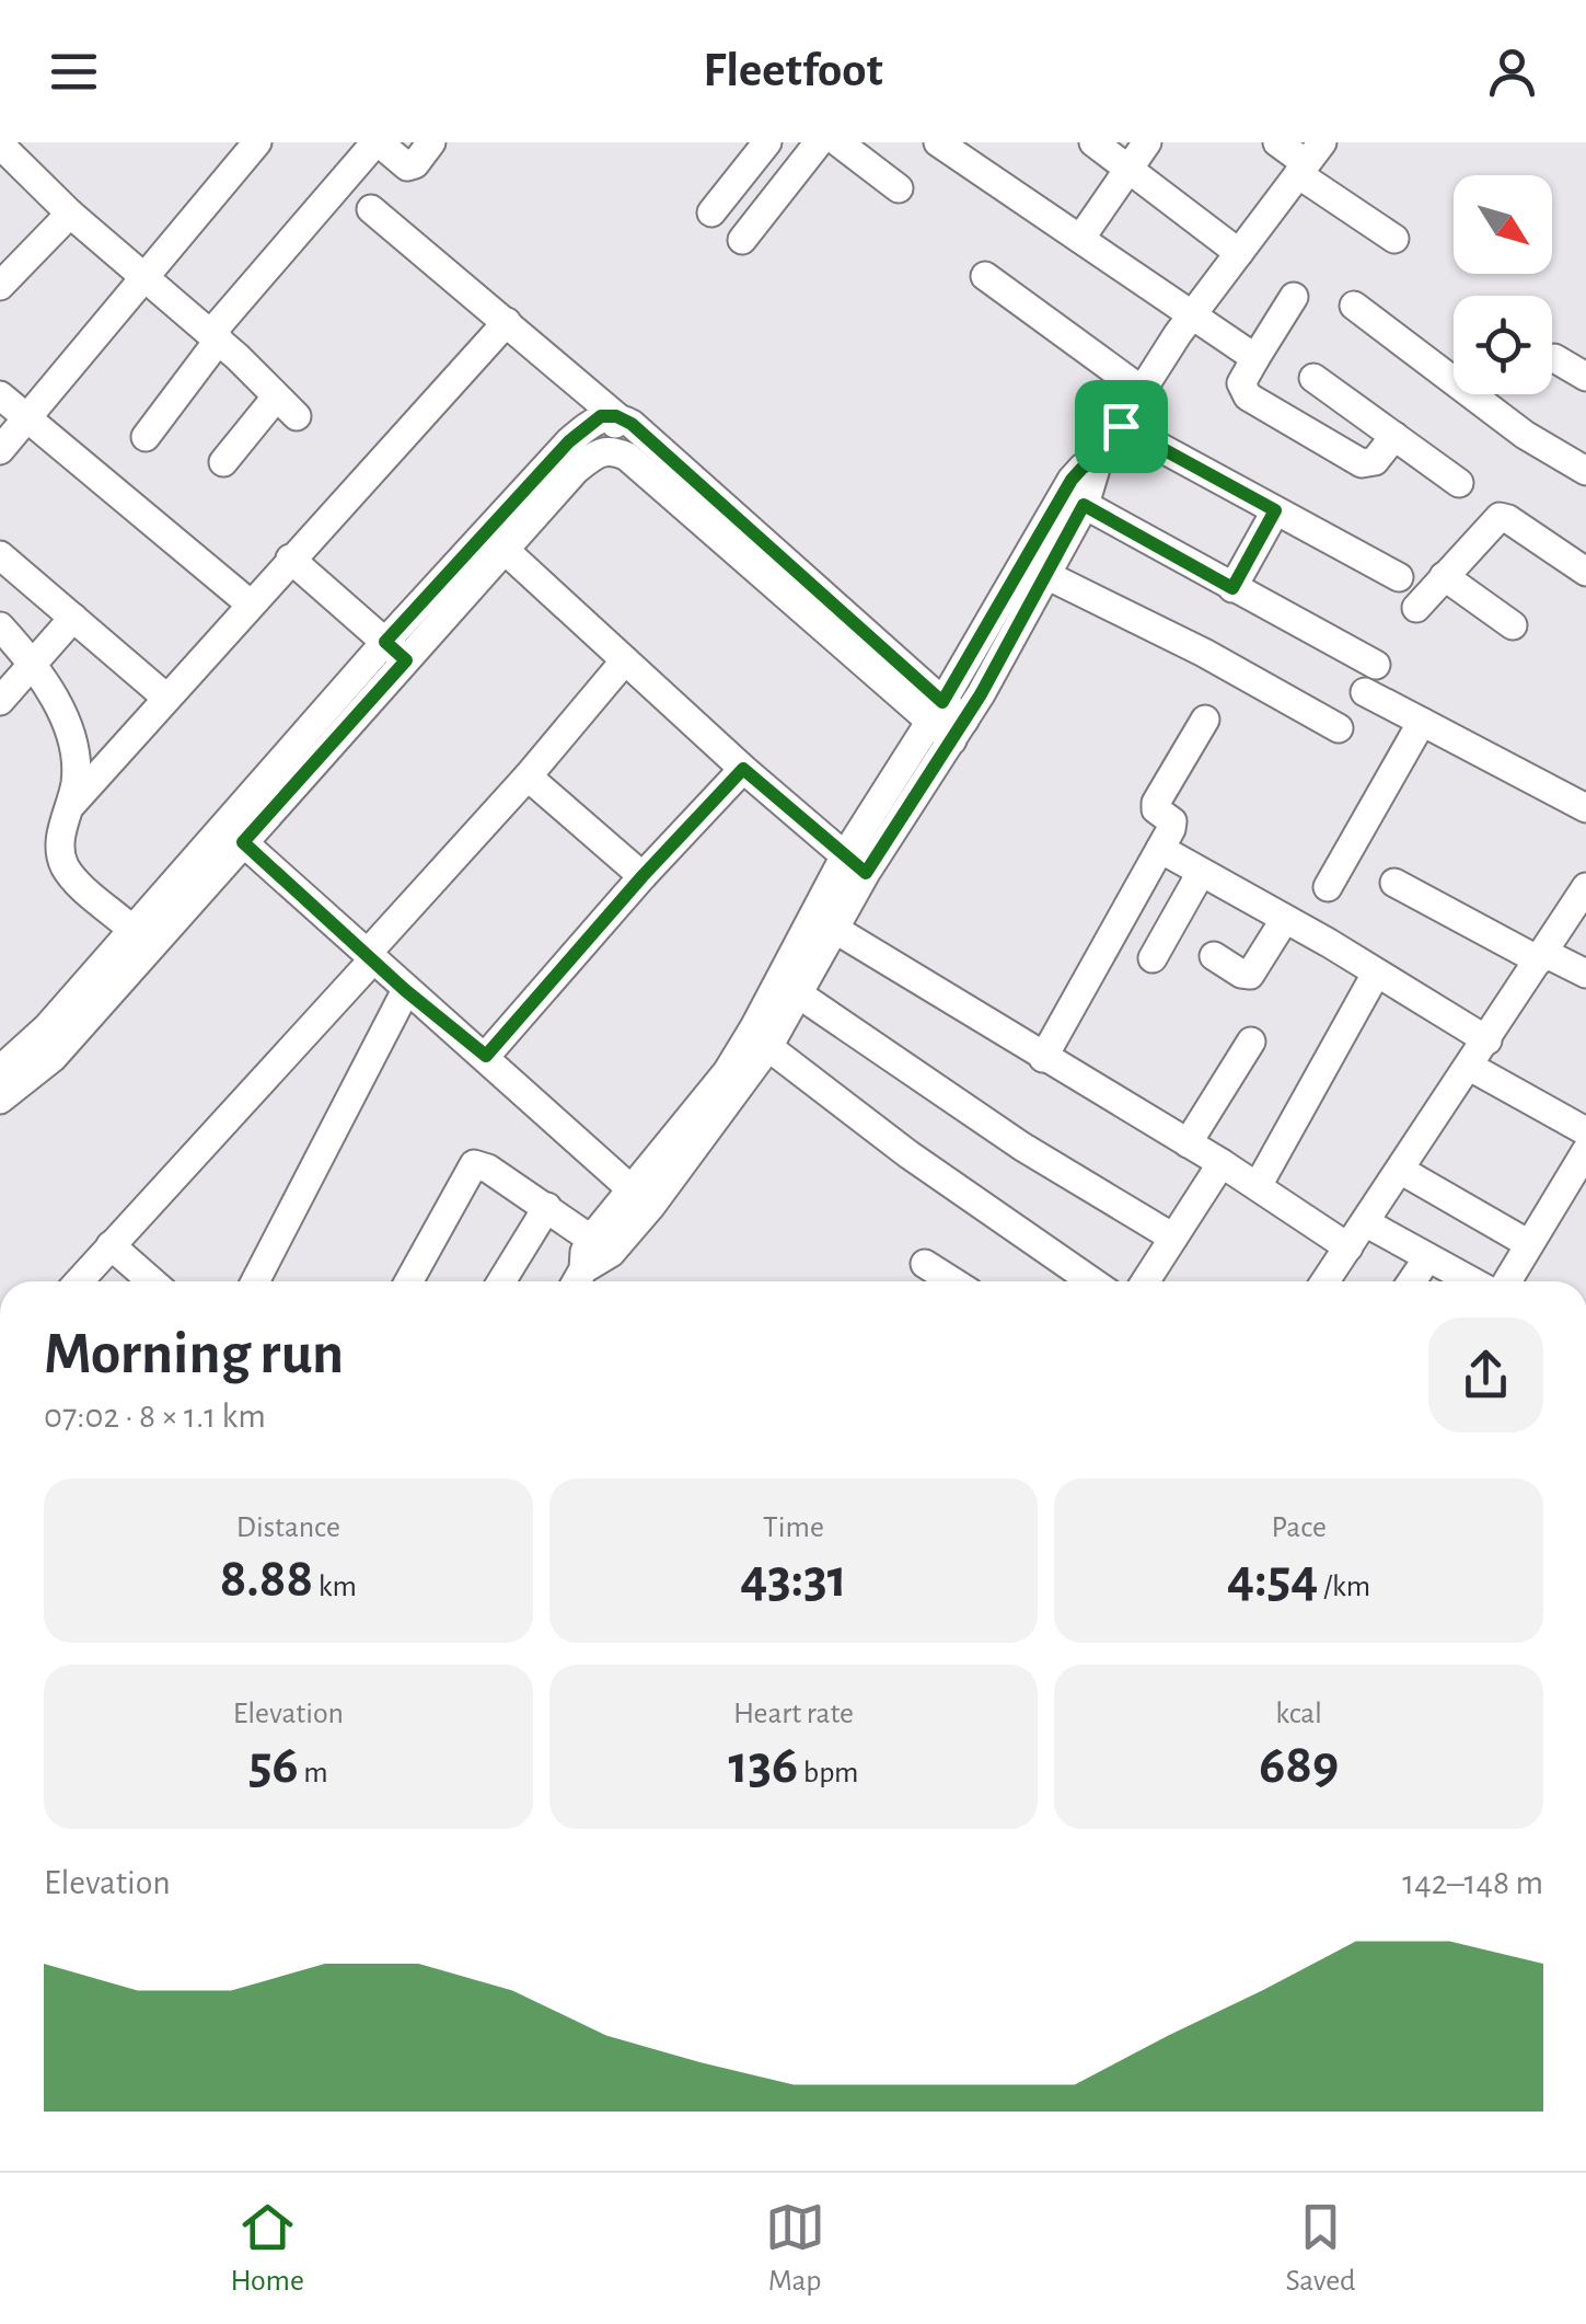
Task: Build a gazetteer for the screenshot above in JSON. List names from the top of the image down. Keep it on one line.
{"north":"bottom right","page":{"header":"Fleetfoot","heading":["Morning run","07:02 · 8 × 1.1 km"],"stats":[["Distance","8.88 km"],["Time","43:31"],["Pace","4:54 /km"],["Elevation","56 m"],["Heart rate","136 bpm"],["kcal","689"]],"chart":["Elevation","142–148 m"],"tabs":["Home","Map","Saved"]}}
